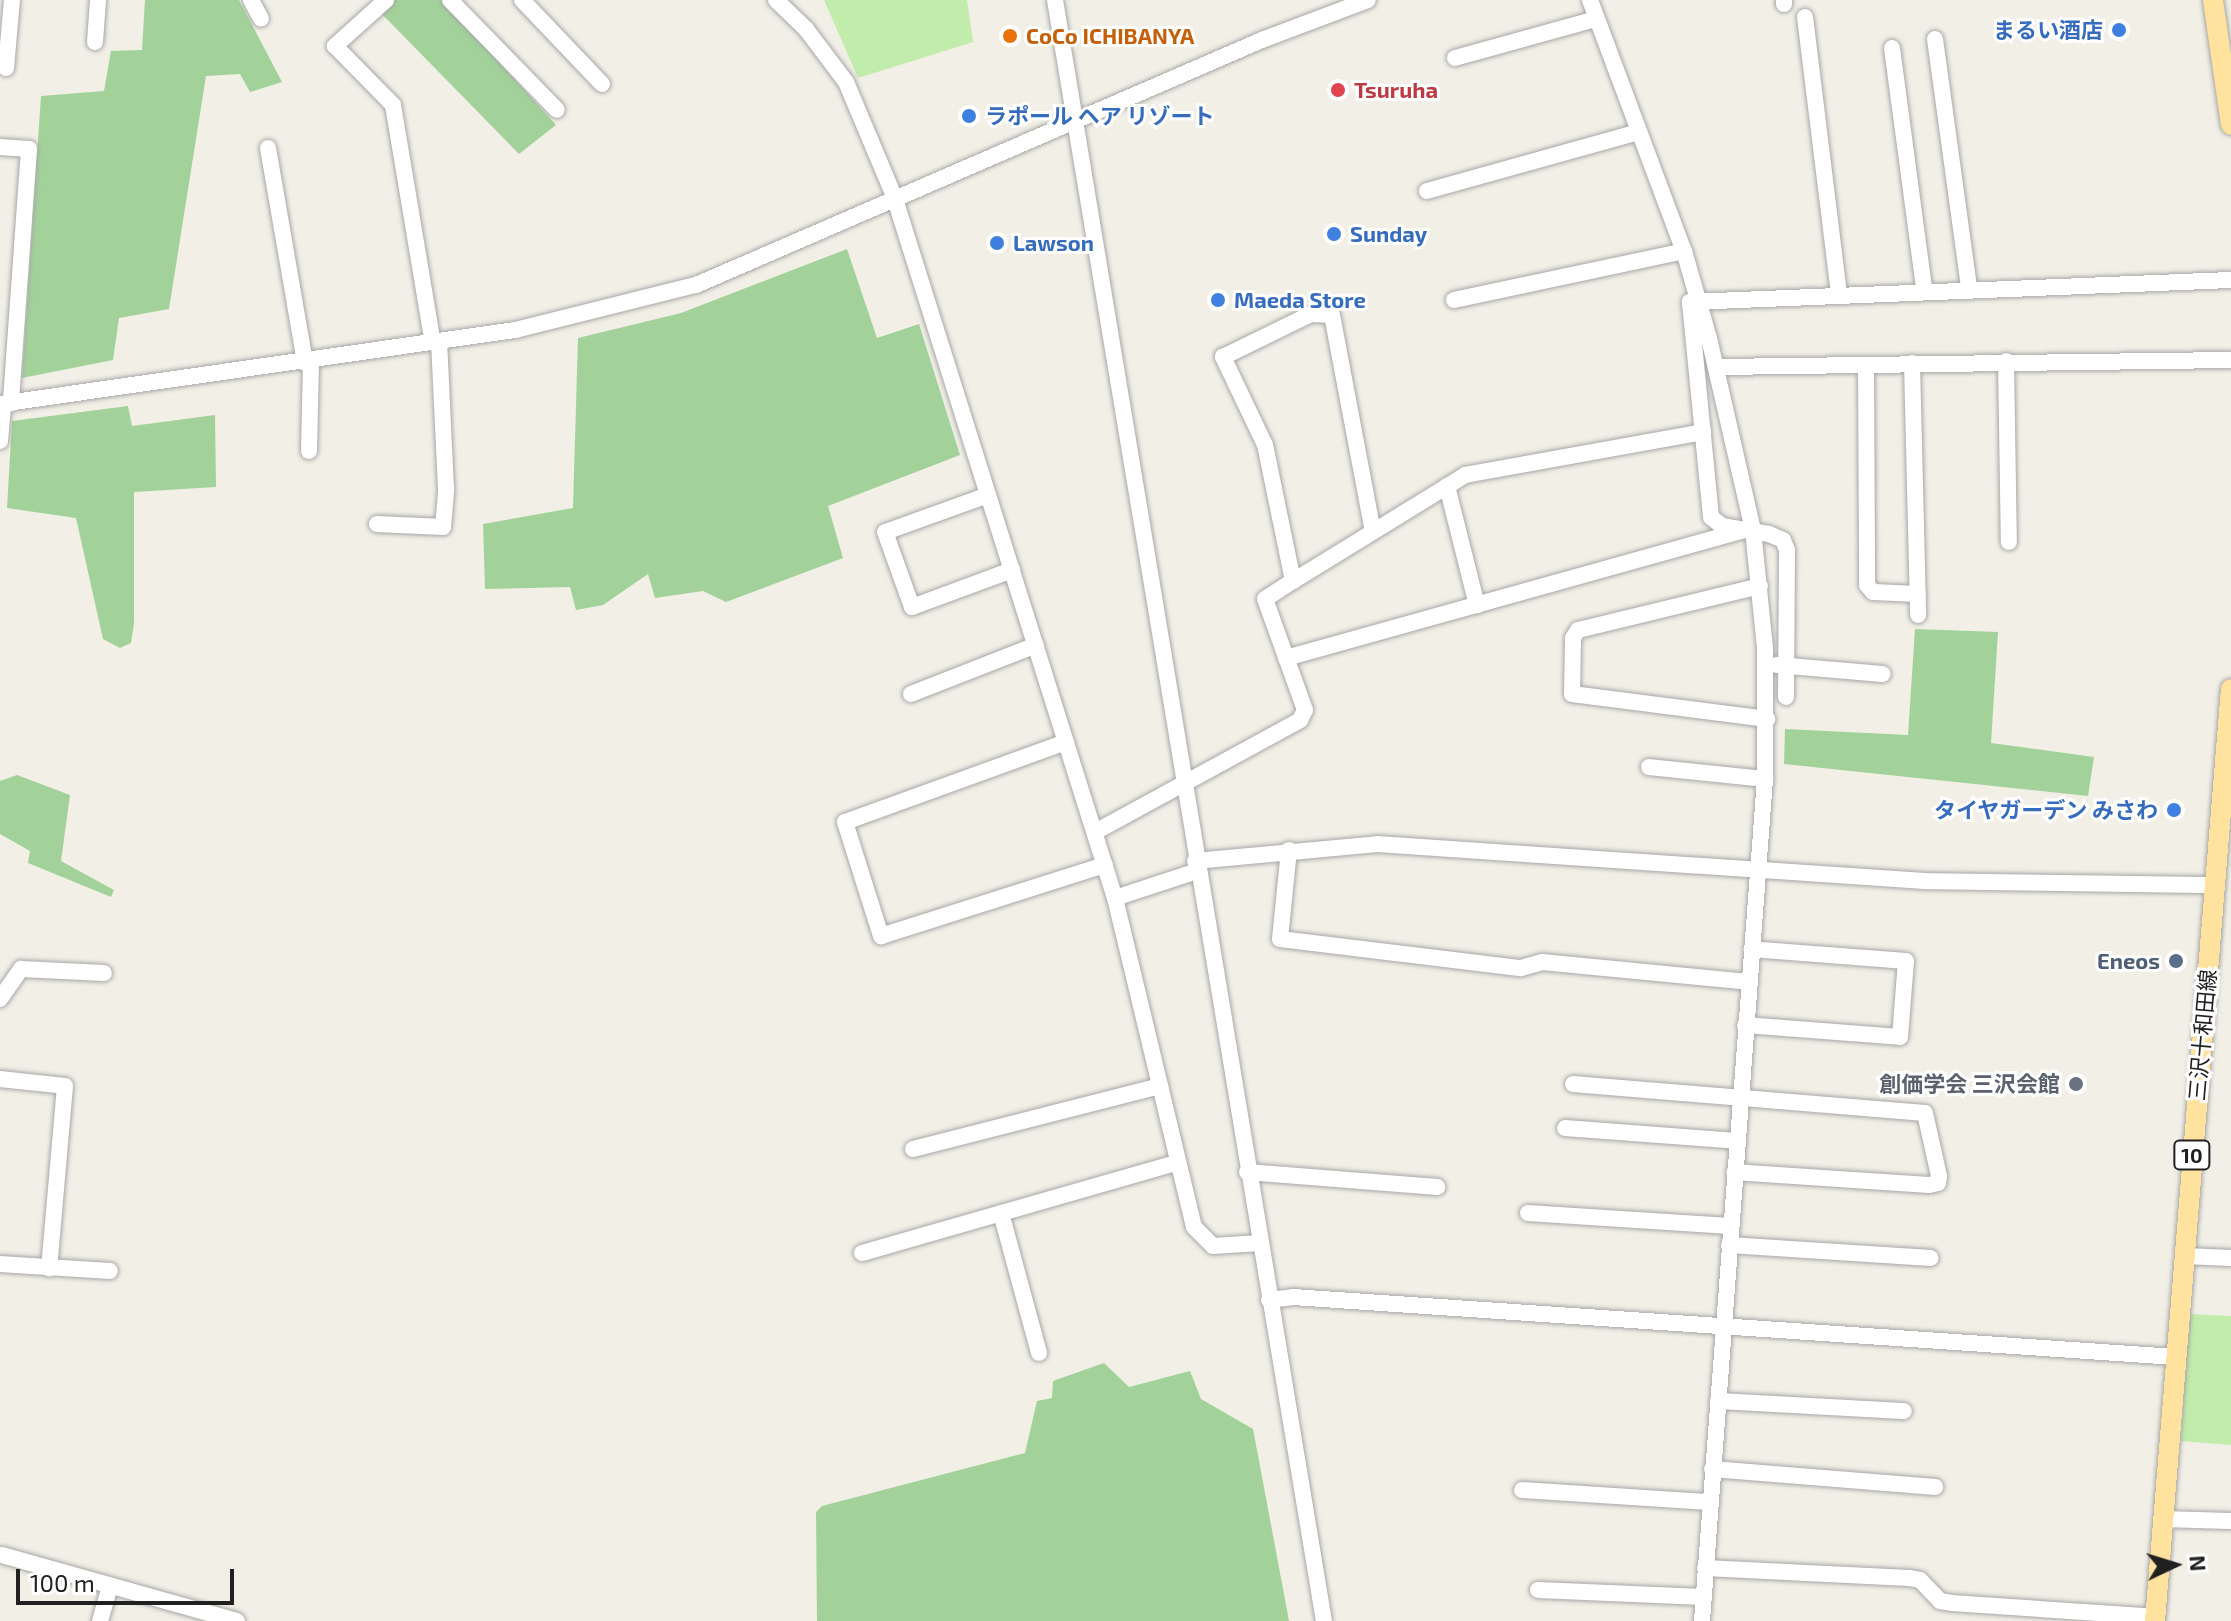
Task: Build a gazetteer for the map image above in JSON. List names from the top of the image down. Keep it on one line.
{"streets":{"main road":["三沢十和田線","10"]},"places":["まるい酒店","CoCo ICHIBANYA","Tsuruha","ラポール ヘア リゾート","Sunday","Lawson","Maeda Store","タイヤガーデン みさわ","Eneos","創価学会 三沢会館"],"scale_bar":"100 m","north":"right"}
